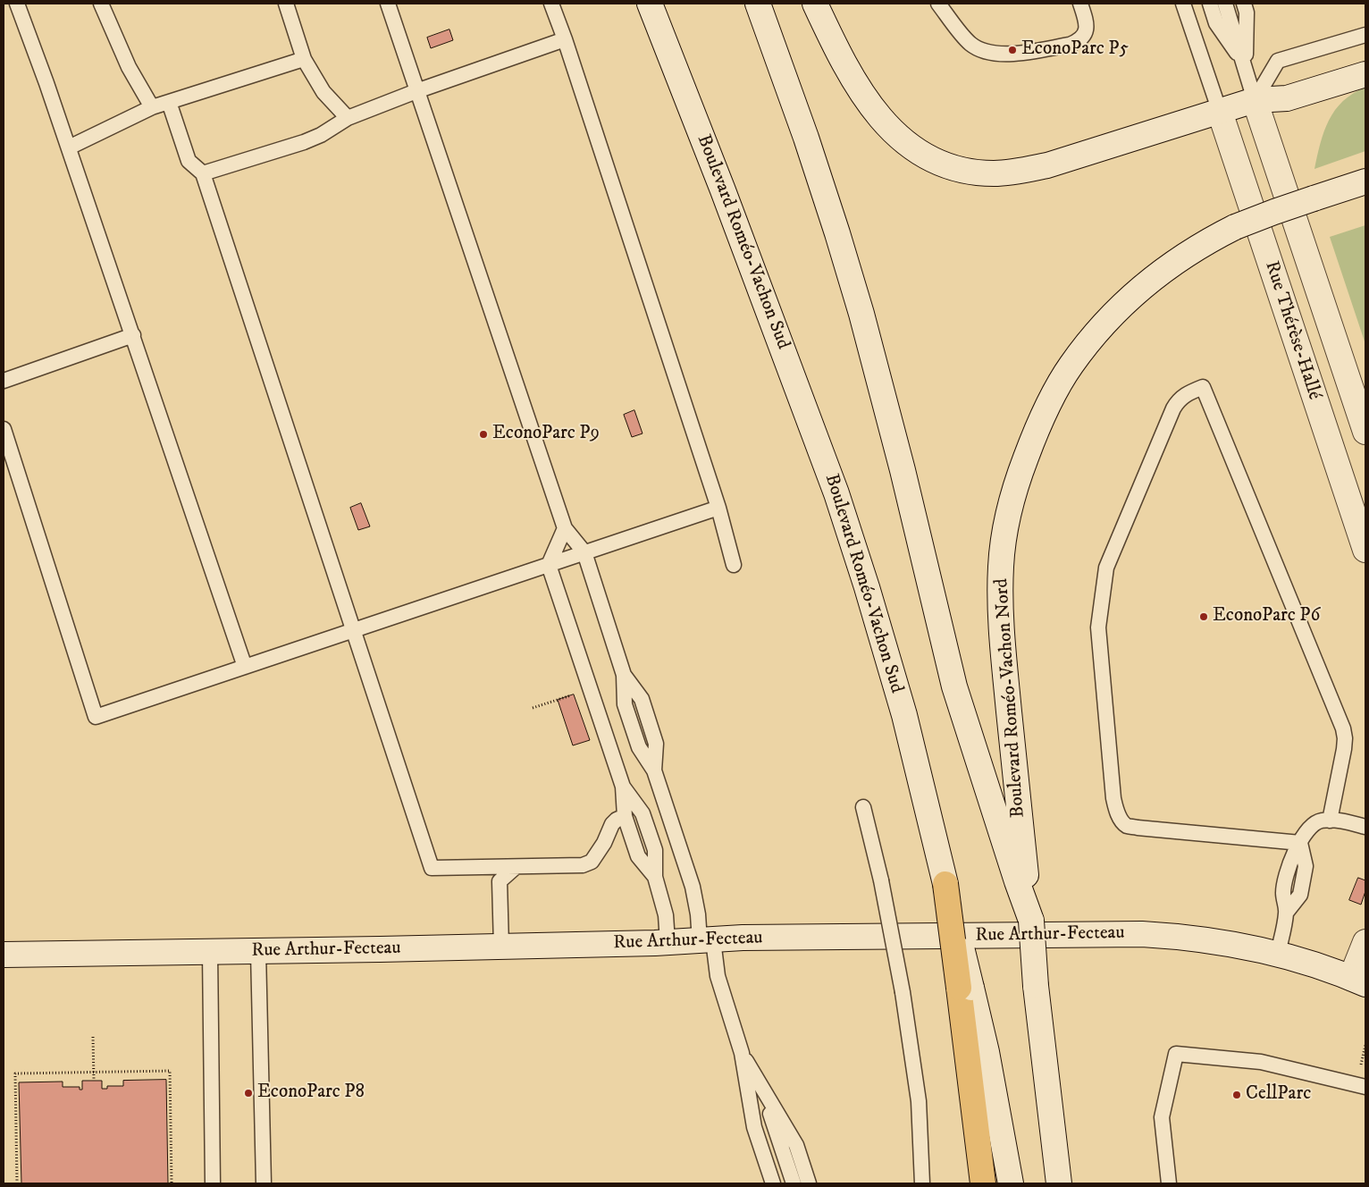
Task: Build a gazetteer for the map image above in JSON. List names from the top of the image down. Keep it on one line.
{"streets":{"street":["Boulevard Roméo-Vachon Sud","Rue Thérèse-Hallé","Boulevard Roméo-Vachon Nord","Rue Arthur-Fecteau"]},"places":["EconoParc P5","EconoParc P9","EconoParc P6","EconoParc P8","CellParc"]}
